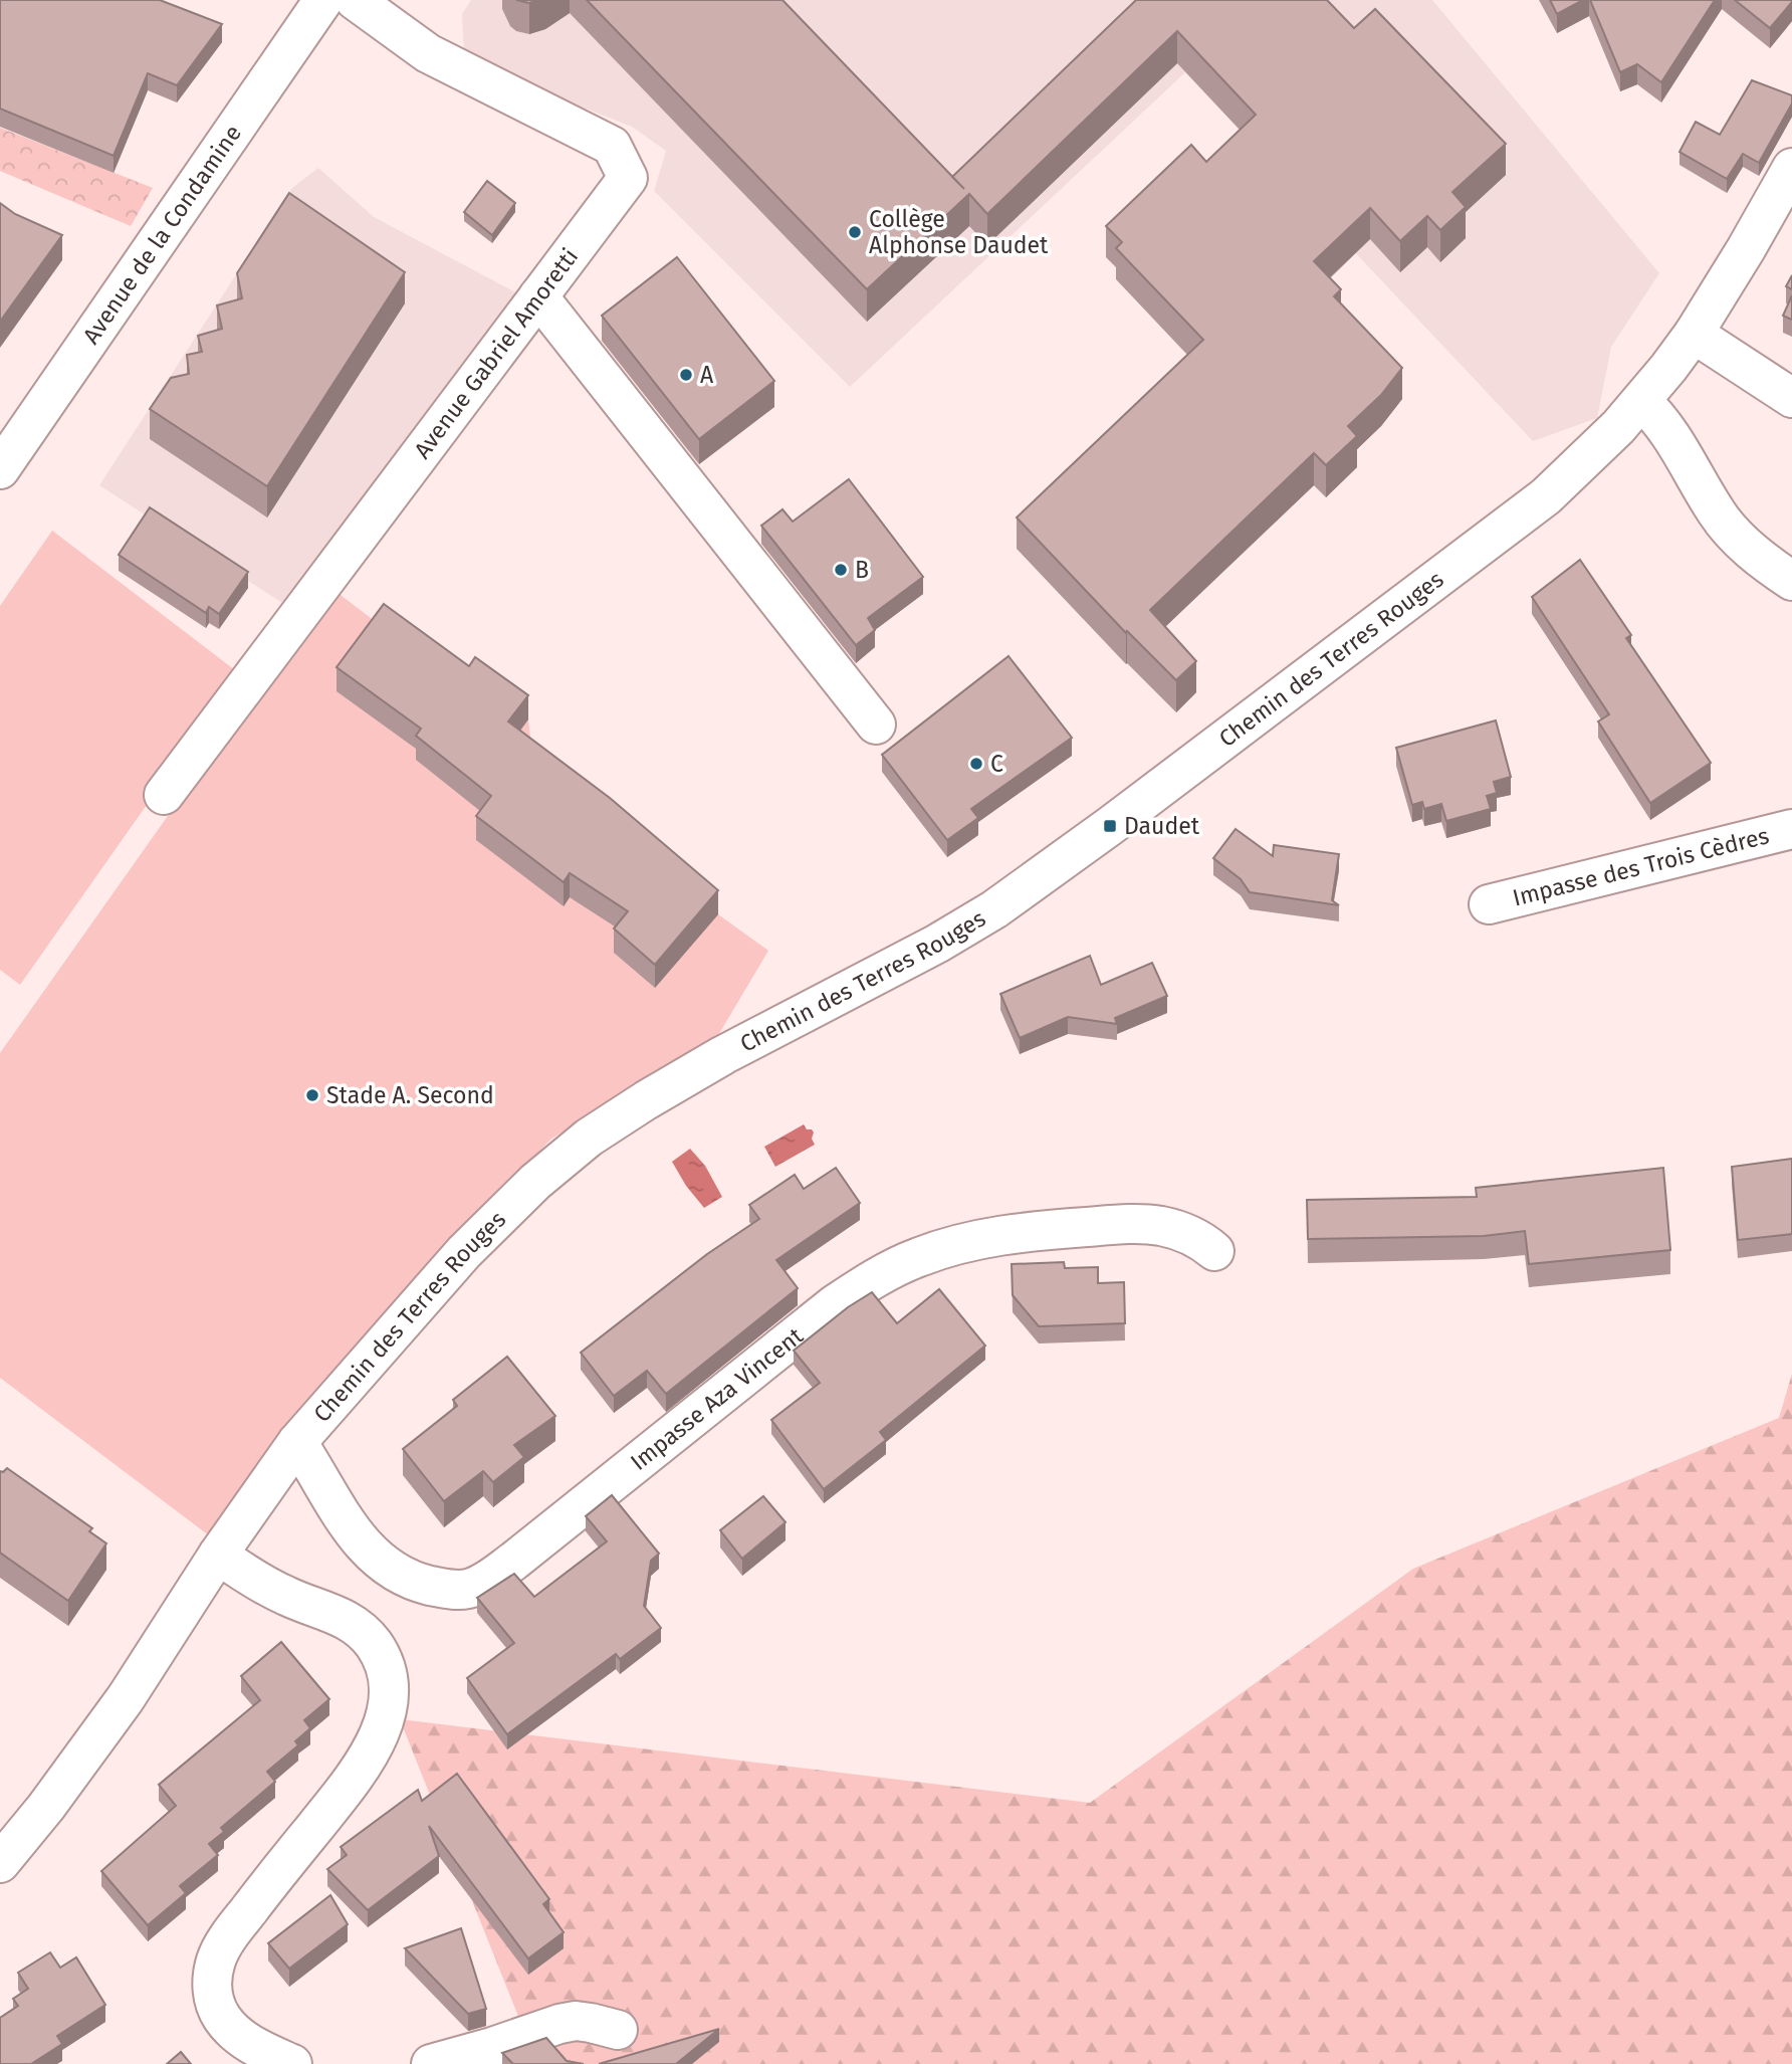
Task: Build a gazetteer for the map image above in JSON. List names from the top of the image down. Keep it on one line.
{"streets":{"street":["Avenue de la Condamine","Avenue Gabriel Amoretti","Chemin des Terres Rouges","Impasse des Trois Cèdres","Impasse Aza Vincent"]},"crossings":[["Chemin des Terres Rouges","Impasse Aza Vincent"]],"places":{"other":["Collège Alphonse Daudet","A","B","C","Stade A. Second"],"transit":["Daudet"]}}
